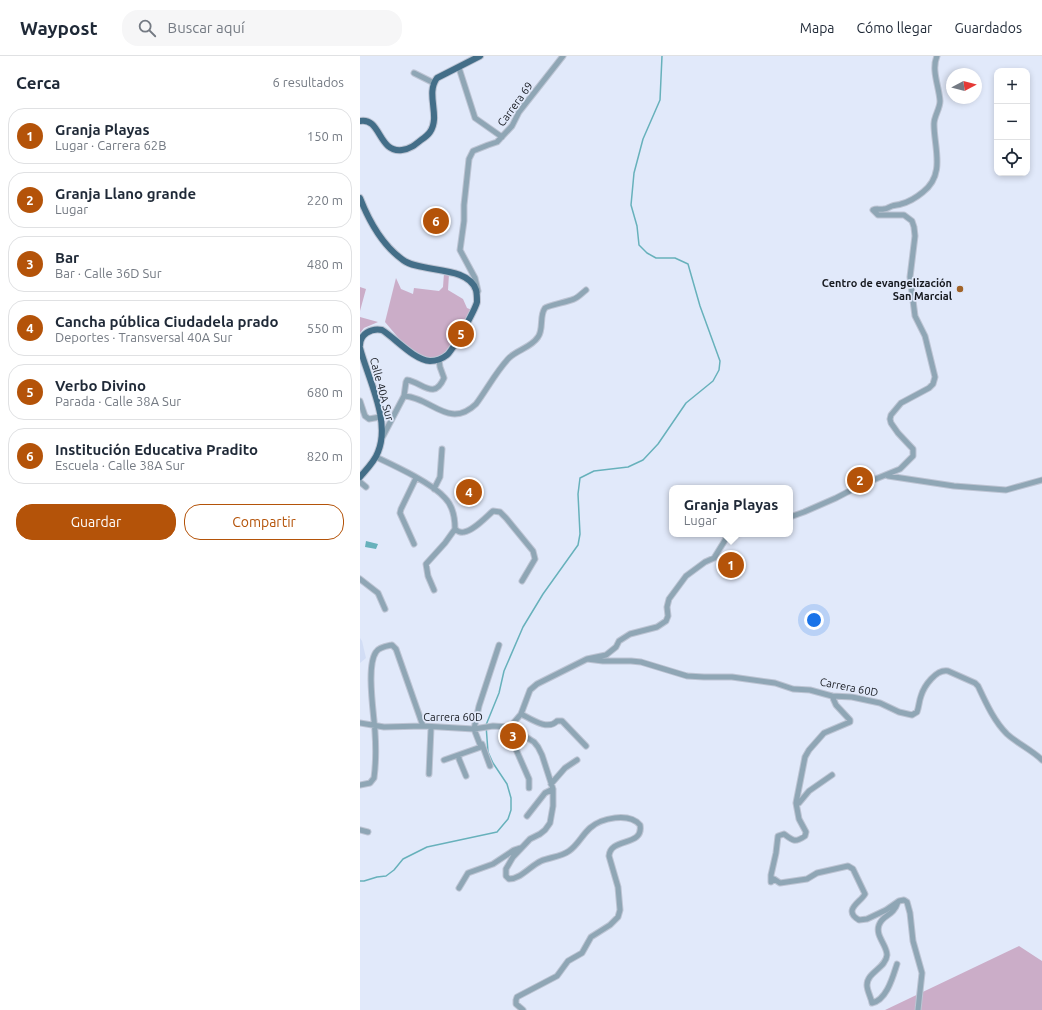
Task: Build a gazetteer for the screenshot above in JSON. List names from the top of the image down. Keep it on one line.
{"streets":{"main road":["Calle 40A Sur"],"street":["Carrera 69","Carrera 60D"]},"places":["Centro de evangelización San Marcial"],"north":"right","page":{"header":"Waypost","search":"Buscar aquí","nav":["Mapa","Cómo llegar","Guardados"],"heading":["Cerca","6 resultados"],"map_buttons":["+","−"],"list":[{"mark":"1","name":"Granja Playas","note":"Lugar · Carrera 62B","value":"150 m"},{"mark":"2","name":"Granja Llano grande","note":"Lugar","value":"220 m"},{"mark":"3","name":"Bar","note":"Bar · Calle 36D Sur","value":"480 m"},{"mark":"4","name":"Cancha pública Ciudadela prado","note":"Deportes · Transversal 40A Sur","value":"550 m"},{"mark":"5","name":"Verbo Divino","note":"Parada · Calle 38A Sur","value":"680 m"},{"mark":"6","name":"Institución Educativa Pradito","note":"Escuela · Calle 38A Sur","value":"820 m"}],"pins":["6","5","2","4","1","3"],"popup":["Granja Playas","Lugar"],"buttons":["Guardar","Compartir"]}}
